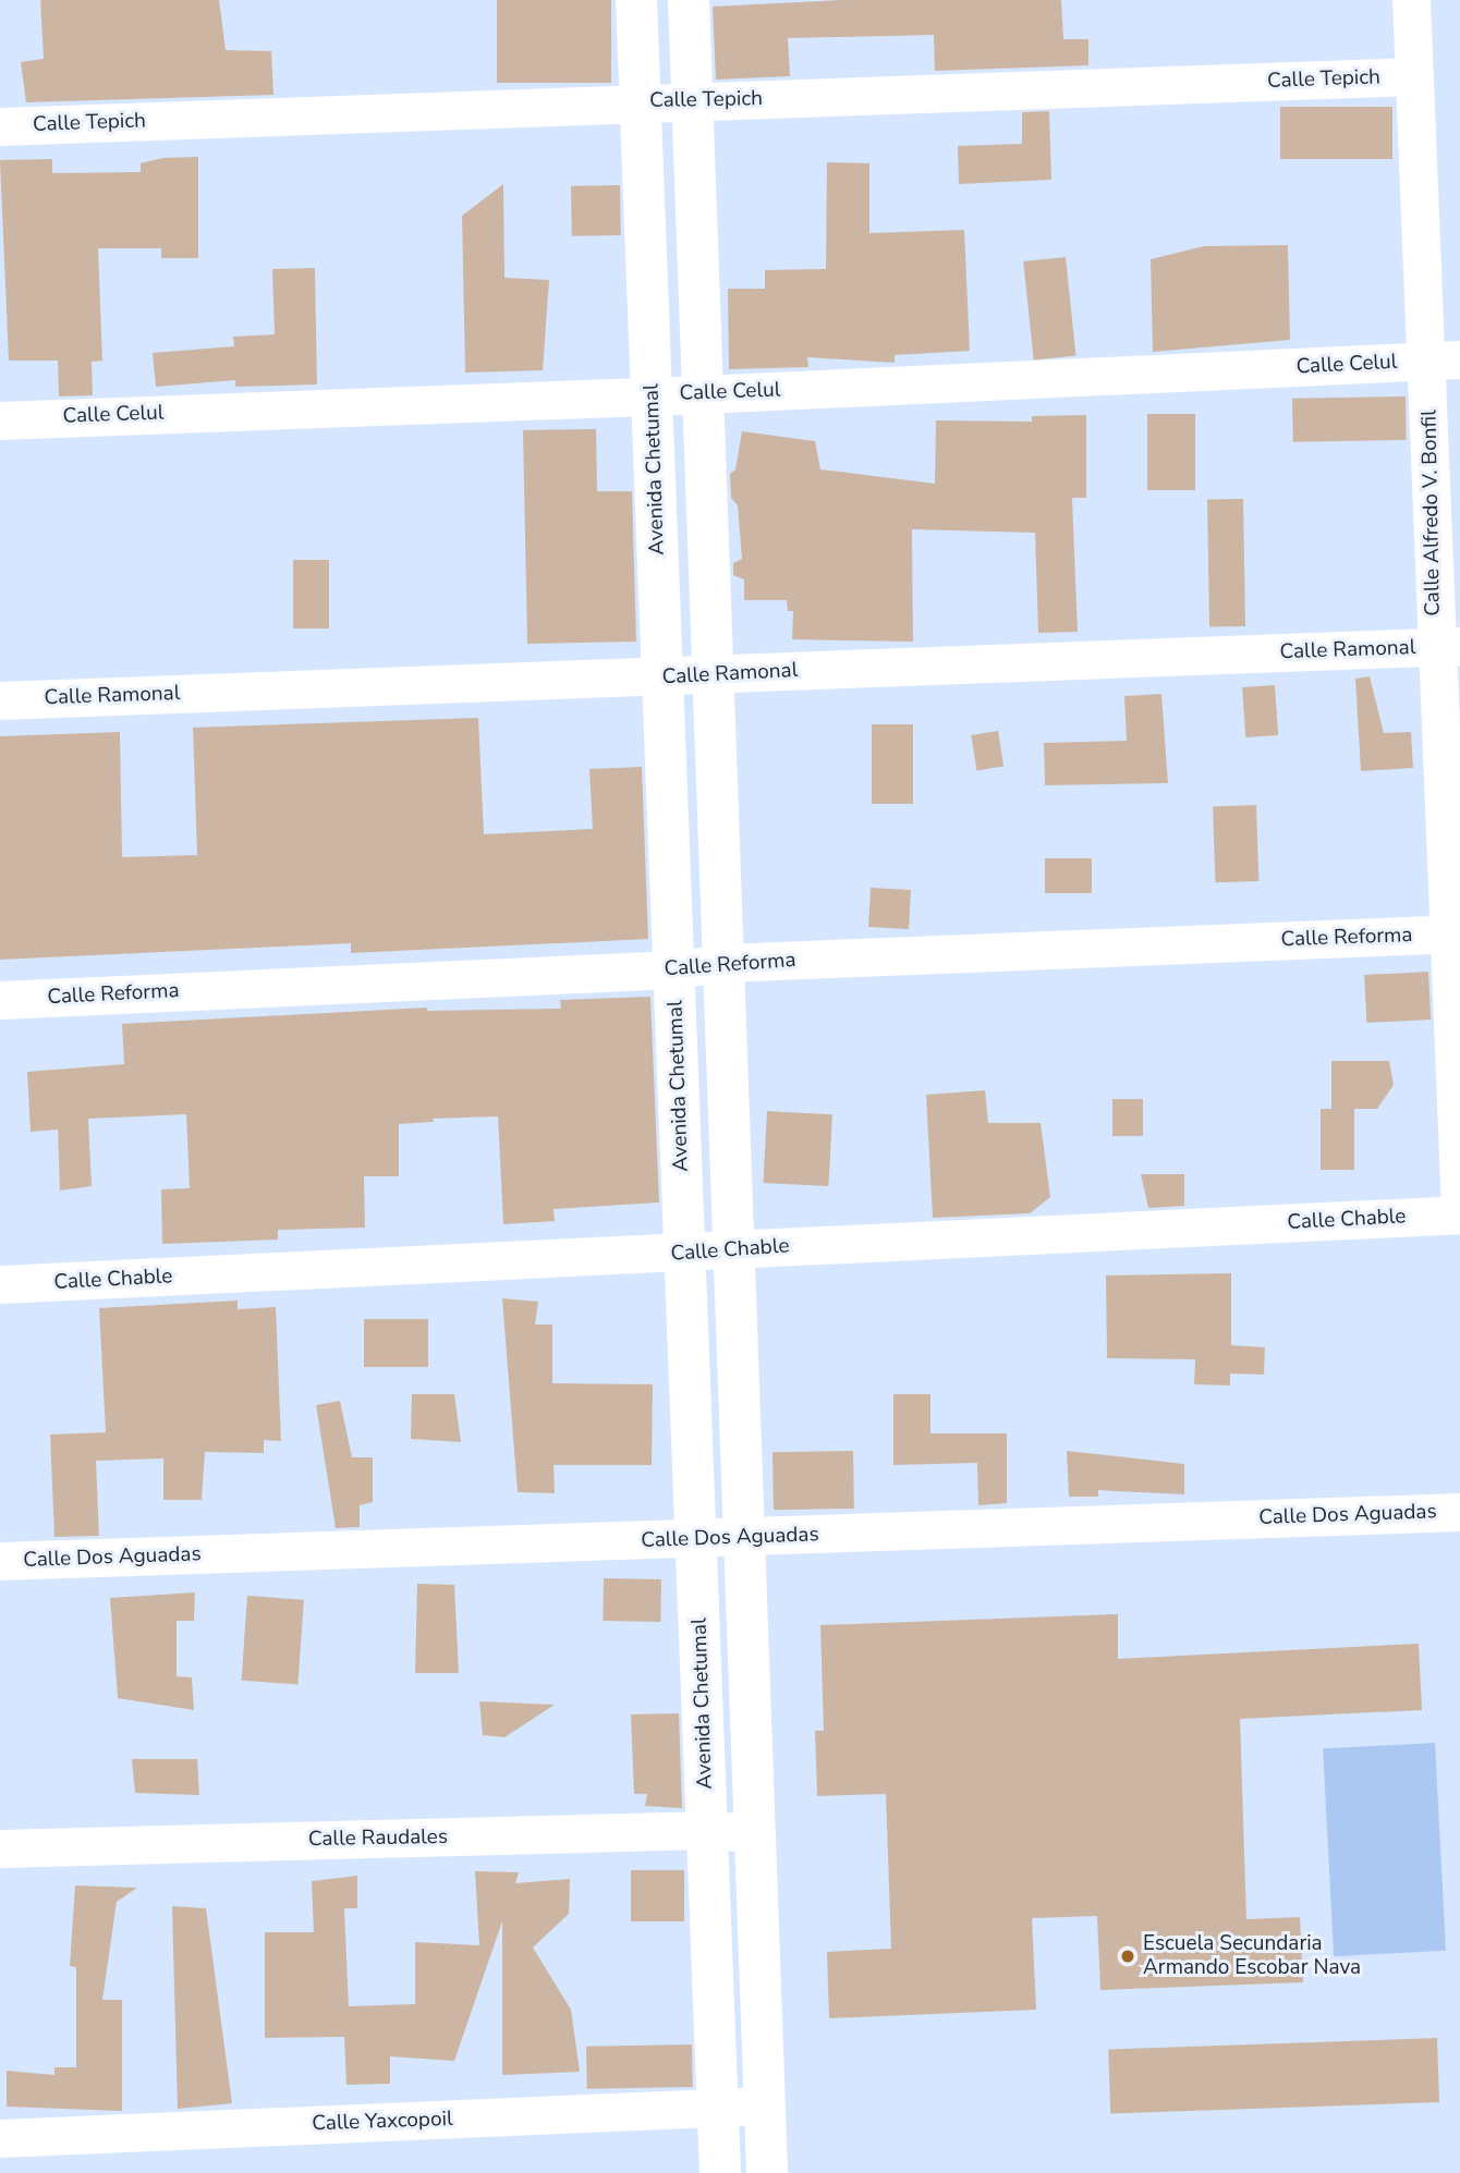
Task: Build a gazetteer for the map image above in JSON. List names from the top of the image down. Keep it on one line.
{"streets":{"main road":["Avenida Chetumal"],"street":["Calle Tepich","Calle Celul","Calle Alfredo V. Bonfil","Calle Ramonal","Calle Reforma","Calle Chable","Calle Dos Aguadas","Calle Raudales","Calle Yaxcopoil"]},"crossings":[["Calle Tepich","Avenida Chetumal"],["Calle Tepich","Calle Alfredo V. Bonfil"],["Calle Celul","Avenida Chetumal"],["Calle Celul","Calle Alfredo V. Bonfil"],["Avenida Chetumal","Calle Ramonal"],["Avenida Chetumal","Calle Reforma"],["Avenida Chetumal","Calle Chable"],["Avenida Chetumal","Calle Dos Aguadas"],["Avenida Chetumal","Calle Raudales"],["Avenida Chetumal","Calle Yaxcopoil"],["Calle Alfredo V. Bonfil","Calle Ramonal"],["Calle Alfredo V. Bonfil","Calle Reforma"],["Calle Alfredo V. Bonfil","Calle Chable"]],"places":["Escuela Secundaria Armando Escobar Nava"]}
